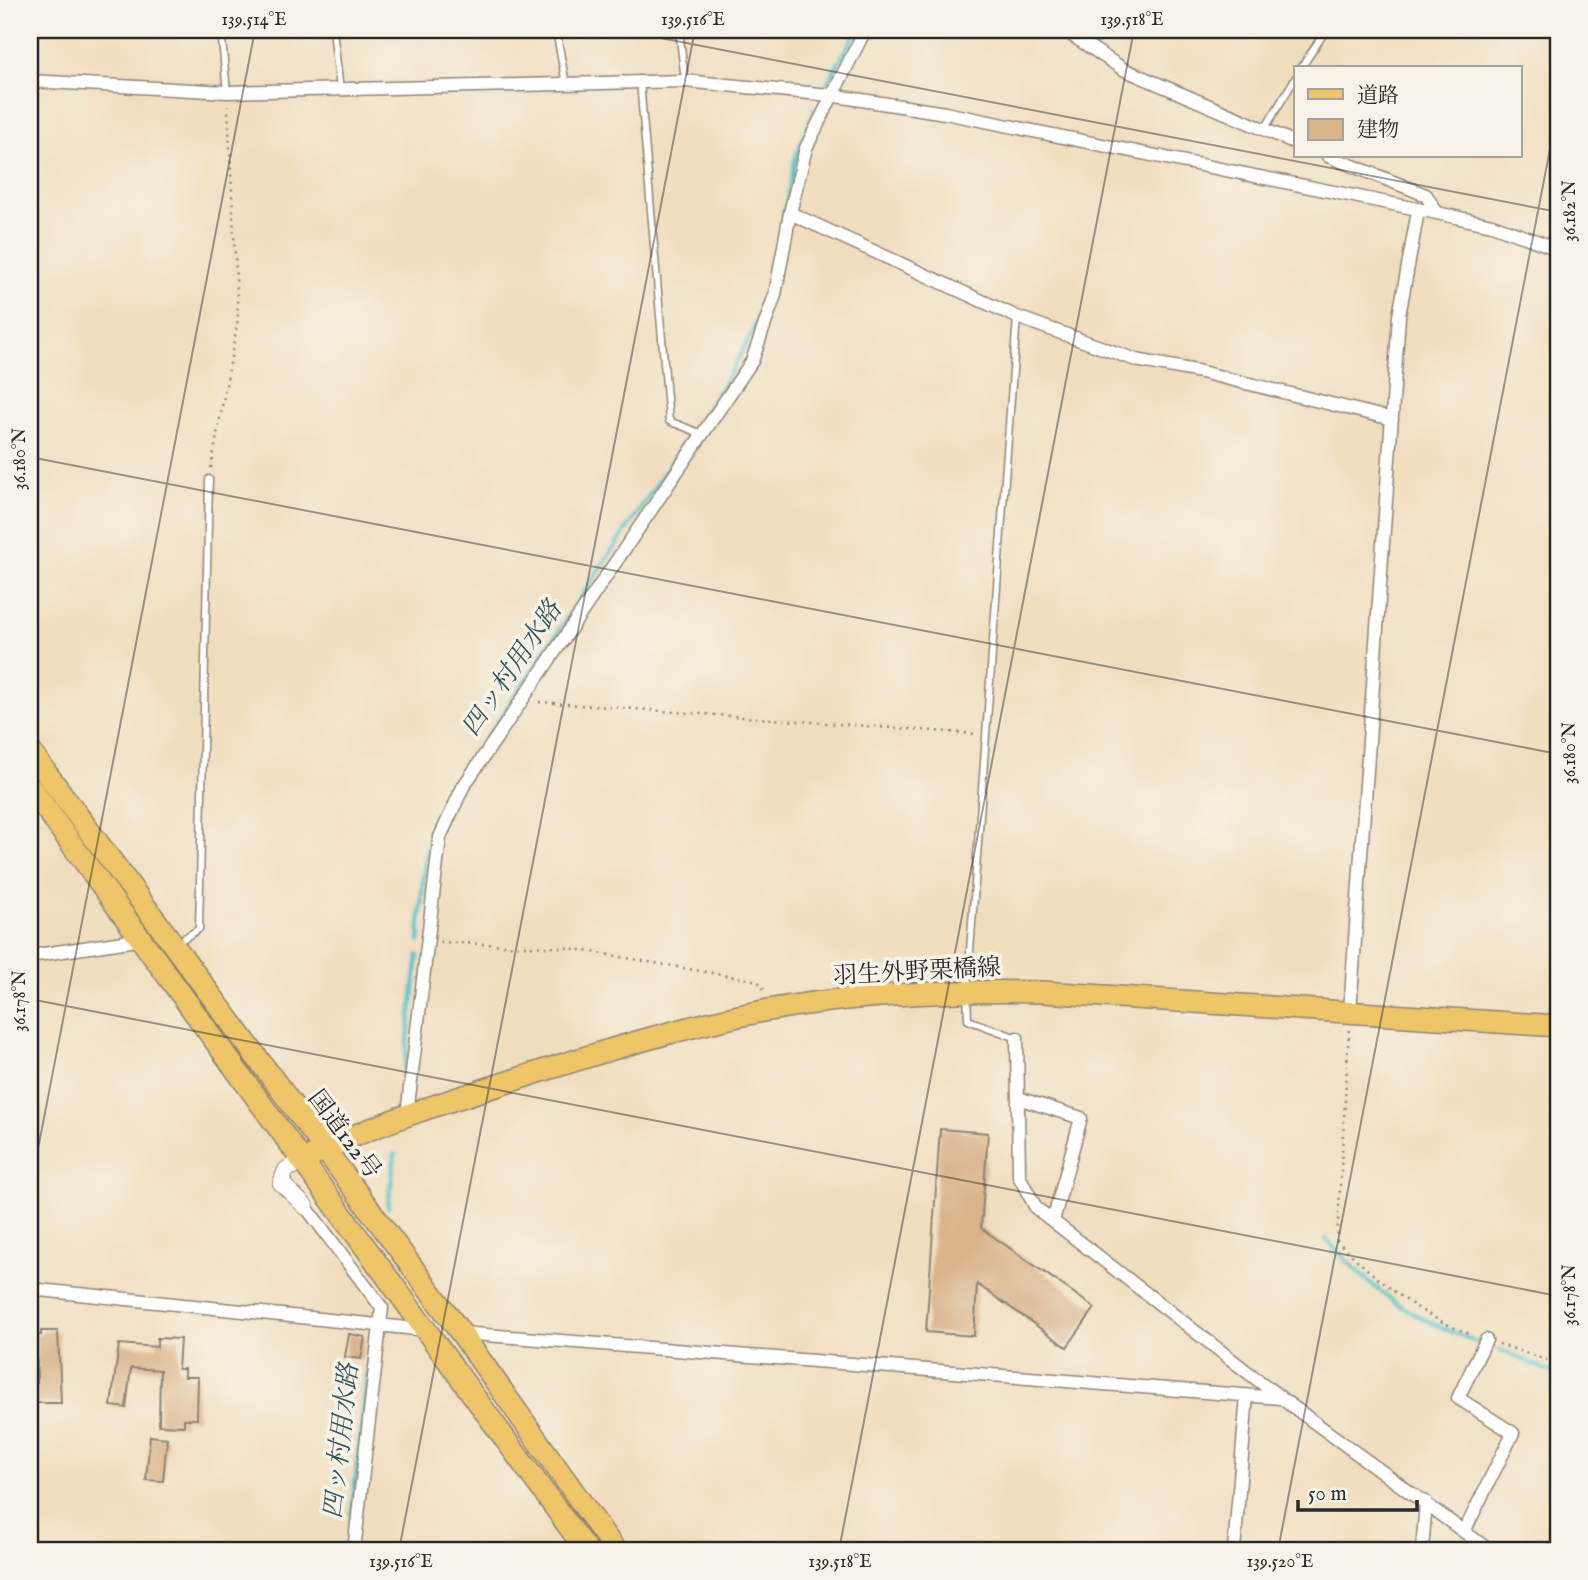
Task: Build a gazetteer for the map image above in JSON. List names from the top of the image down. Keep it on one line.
{"streets":{"main road":["羽生外野栗橋線","国道122号"]},"crossings":[["羽生外野栗橋線","国道122号"]],"water":["四ッ村用水路"],"legend":["道路","建物"],"scale_bar":"50 m","coordinates":["139.514°E","139.516°E","139.518°E","36.182°N","36.180°N","36.178°N","139.520°E"]}
